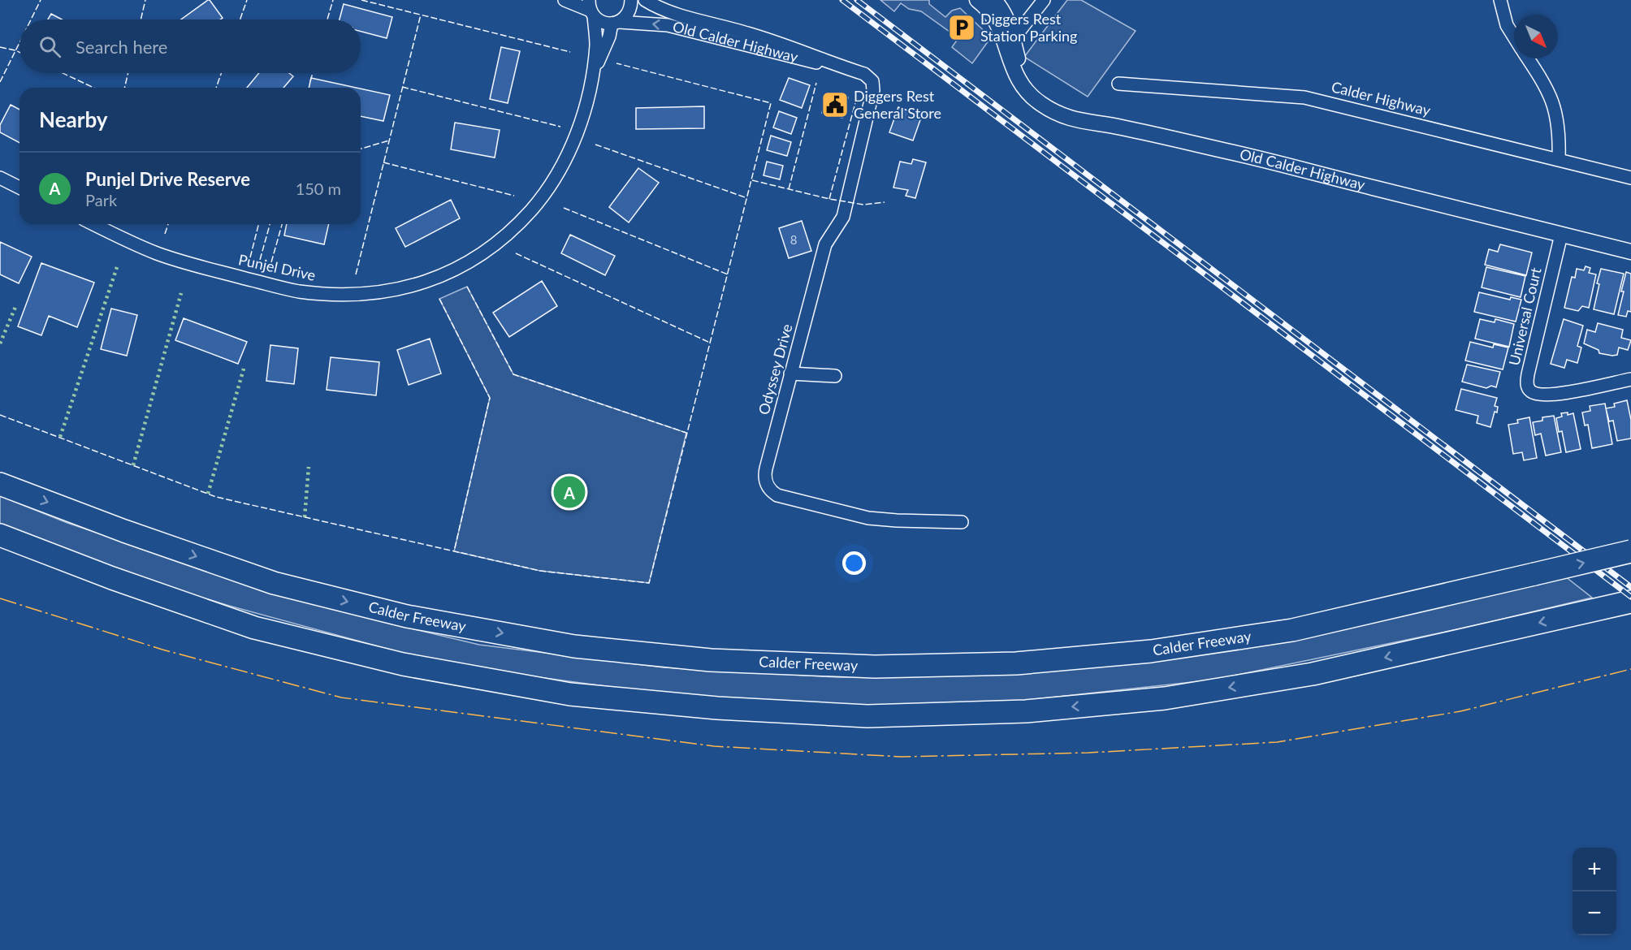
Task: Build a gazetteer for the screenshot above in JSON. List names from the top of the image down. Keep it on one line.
{"streets":{"highway":["Calder Freeway"],"street":["Old Calder Highway","Calder Highway","Punjel Drive","Universal Court","Odyssey Drive"]},"crossings":[["Old Calder Highway","Punjel Drive"],["Old Calder Highway","Universal Court"],["Old Calder Highway","Odyssey Drive"]],"places":{"parking":["Diggers Rest Station Parking"],"public building":["Diggers Rest General Store"]},"house_numbers":["8"],"north":"bottom right","page":{"search":"Search here","heading":"Nearby","list":[{"mark":"A","name":"Punjel Drive Reserve","note":"Park","value":"150 m"}],"pins":"A","map_buttons":["+","−"]}}
